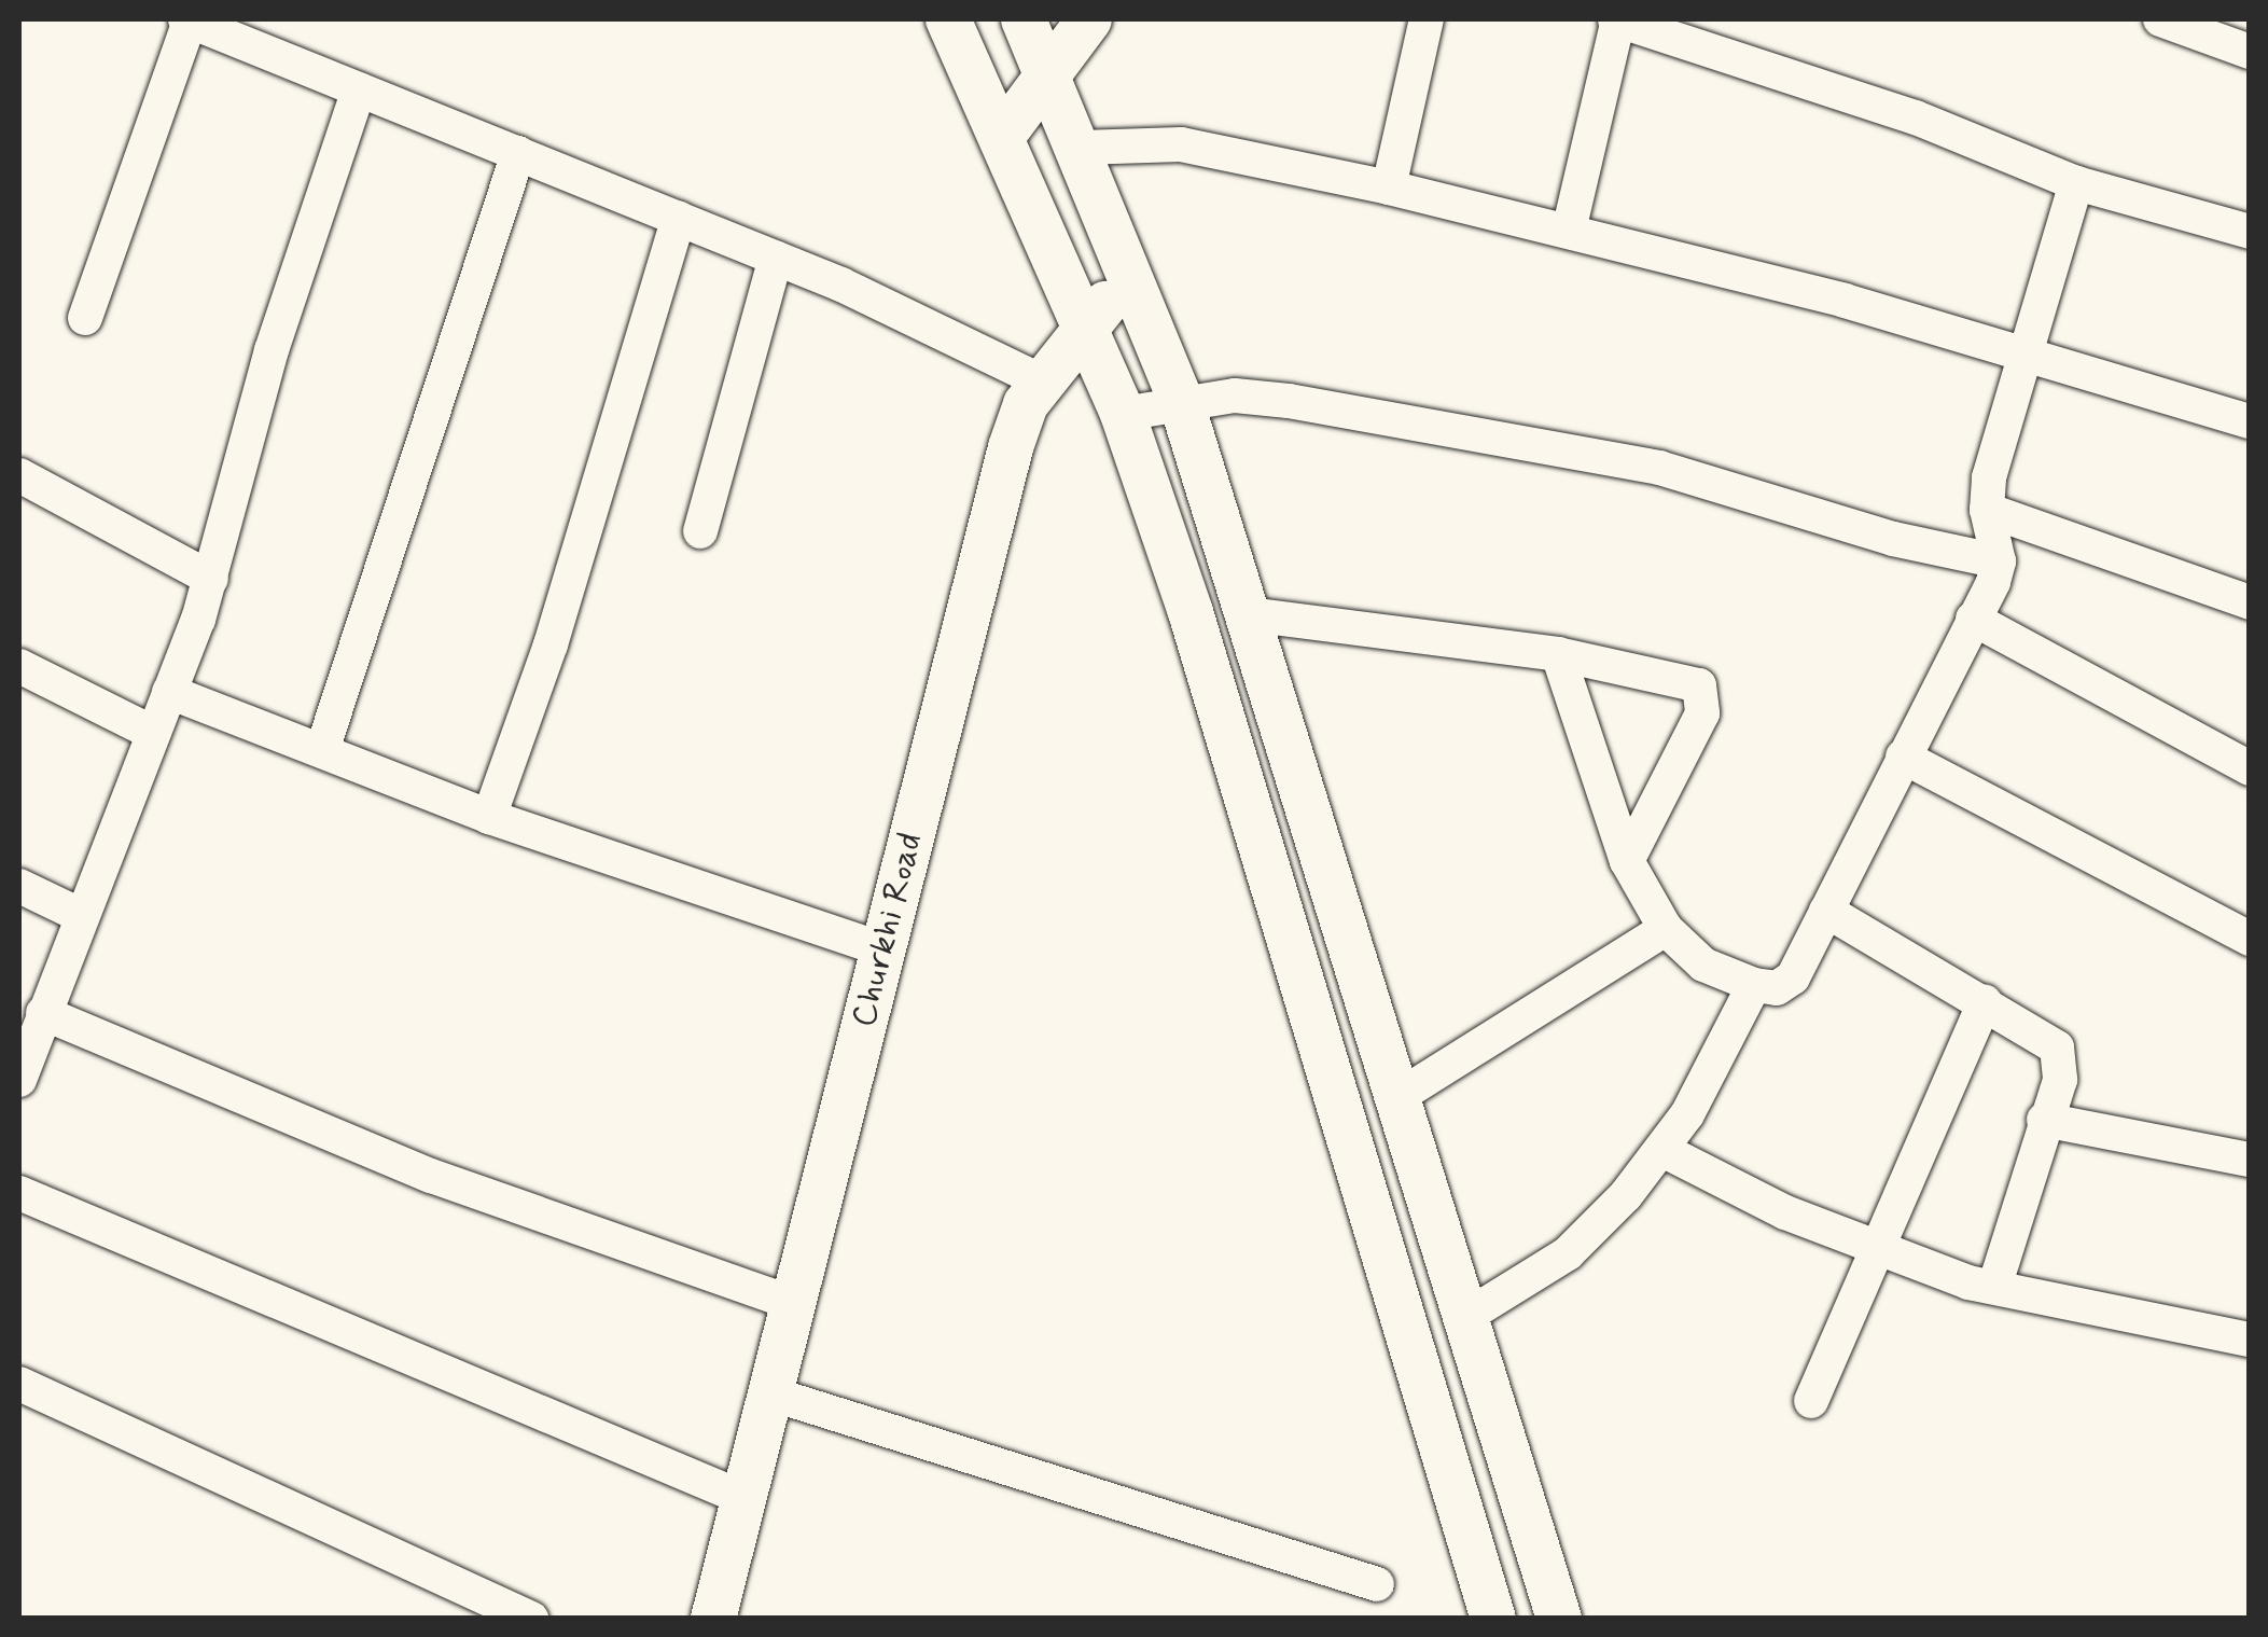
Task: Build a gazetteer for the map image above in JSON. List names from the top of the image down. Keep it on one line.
{"streets":{"street":["Churkhi Road"]}}
